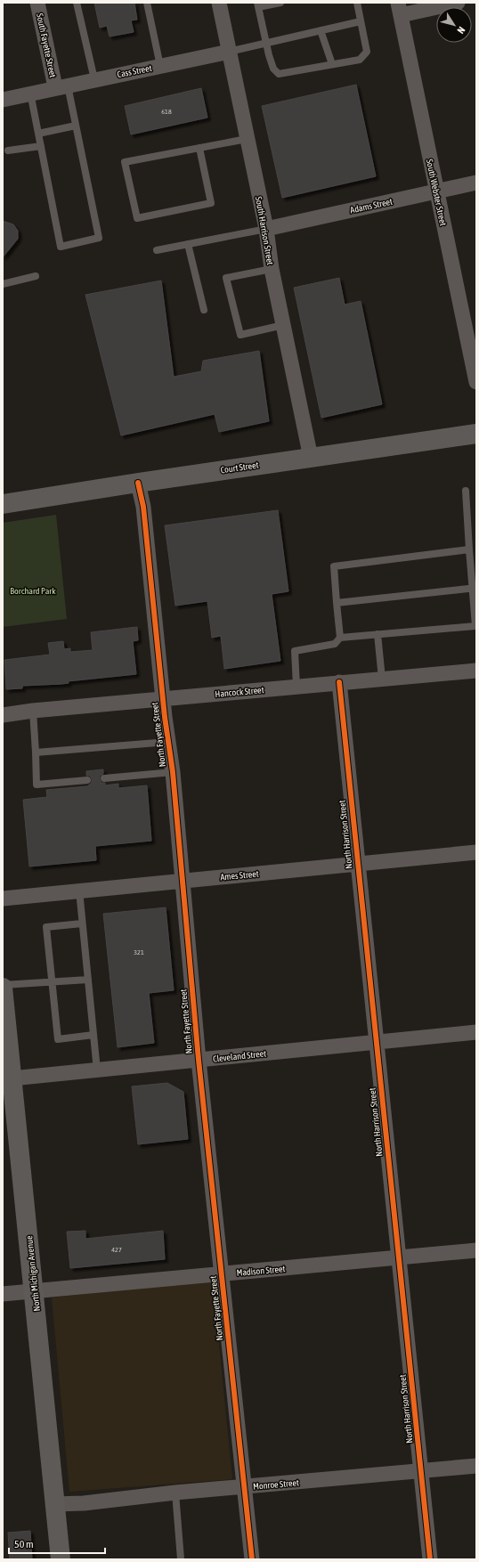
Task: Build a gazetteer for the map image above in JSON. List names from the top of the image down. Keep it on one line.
{"streets":{"main road":["Court Street","North Michigan Avenue"],"street":["South Fayette Street","Cass Street","South Webster Street","Adams Street","South Harrison Street","Hancock Street","North Fayette Street","North Harrison Street","Ames Street","Cleveland Street","Madison Street","Monroe Street"]},"crossings":[["South Fayette Street","Cass Street"],["Cass Street","South Harrison Street"],["South Webster Street","Adams Street"],["Adams Street","South Harrison Street"],["South Harrison Street","Court Street"],["Court Street","North Fayette Street"],["Hancock Street","North Fayette Street"],["Hancock Street","North Harrison Street"],["North Fayette Street","Ames Street"],["North Fayette Street","Cleveland Street"],["North Fayette Street","Madison Street"],["North Fayette Street","Monroe Street"],["North Harrison Street","Ames Street"],["North Harrison Street","Cleveland Street"],["North Harrison Street","Madison Street"],["North Harrison Street","Monroe Street"],["Cleveland Street","North Michigan Avenue"],["Madison Street","North Michigan Avenue"],["North Michigan Avenue","Monroe Street"]],"parks":["Borchard Park"],"house_numbers":["618","321","427"],"scale_bar":"50 m","north":"bottom right"}
